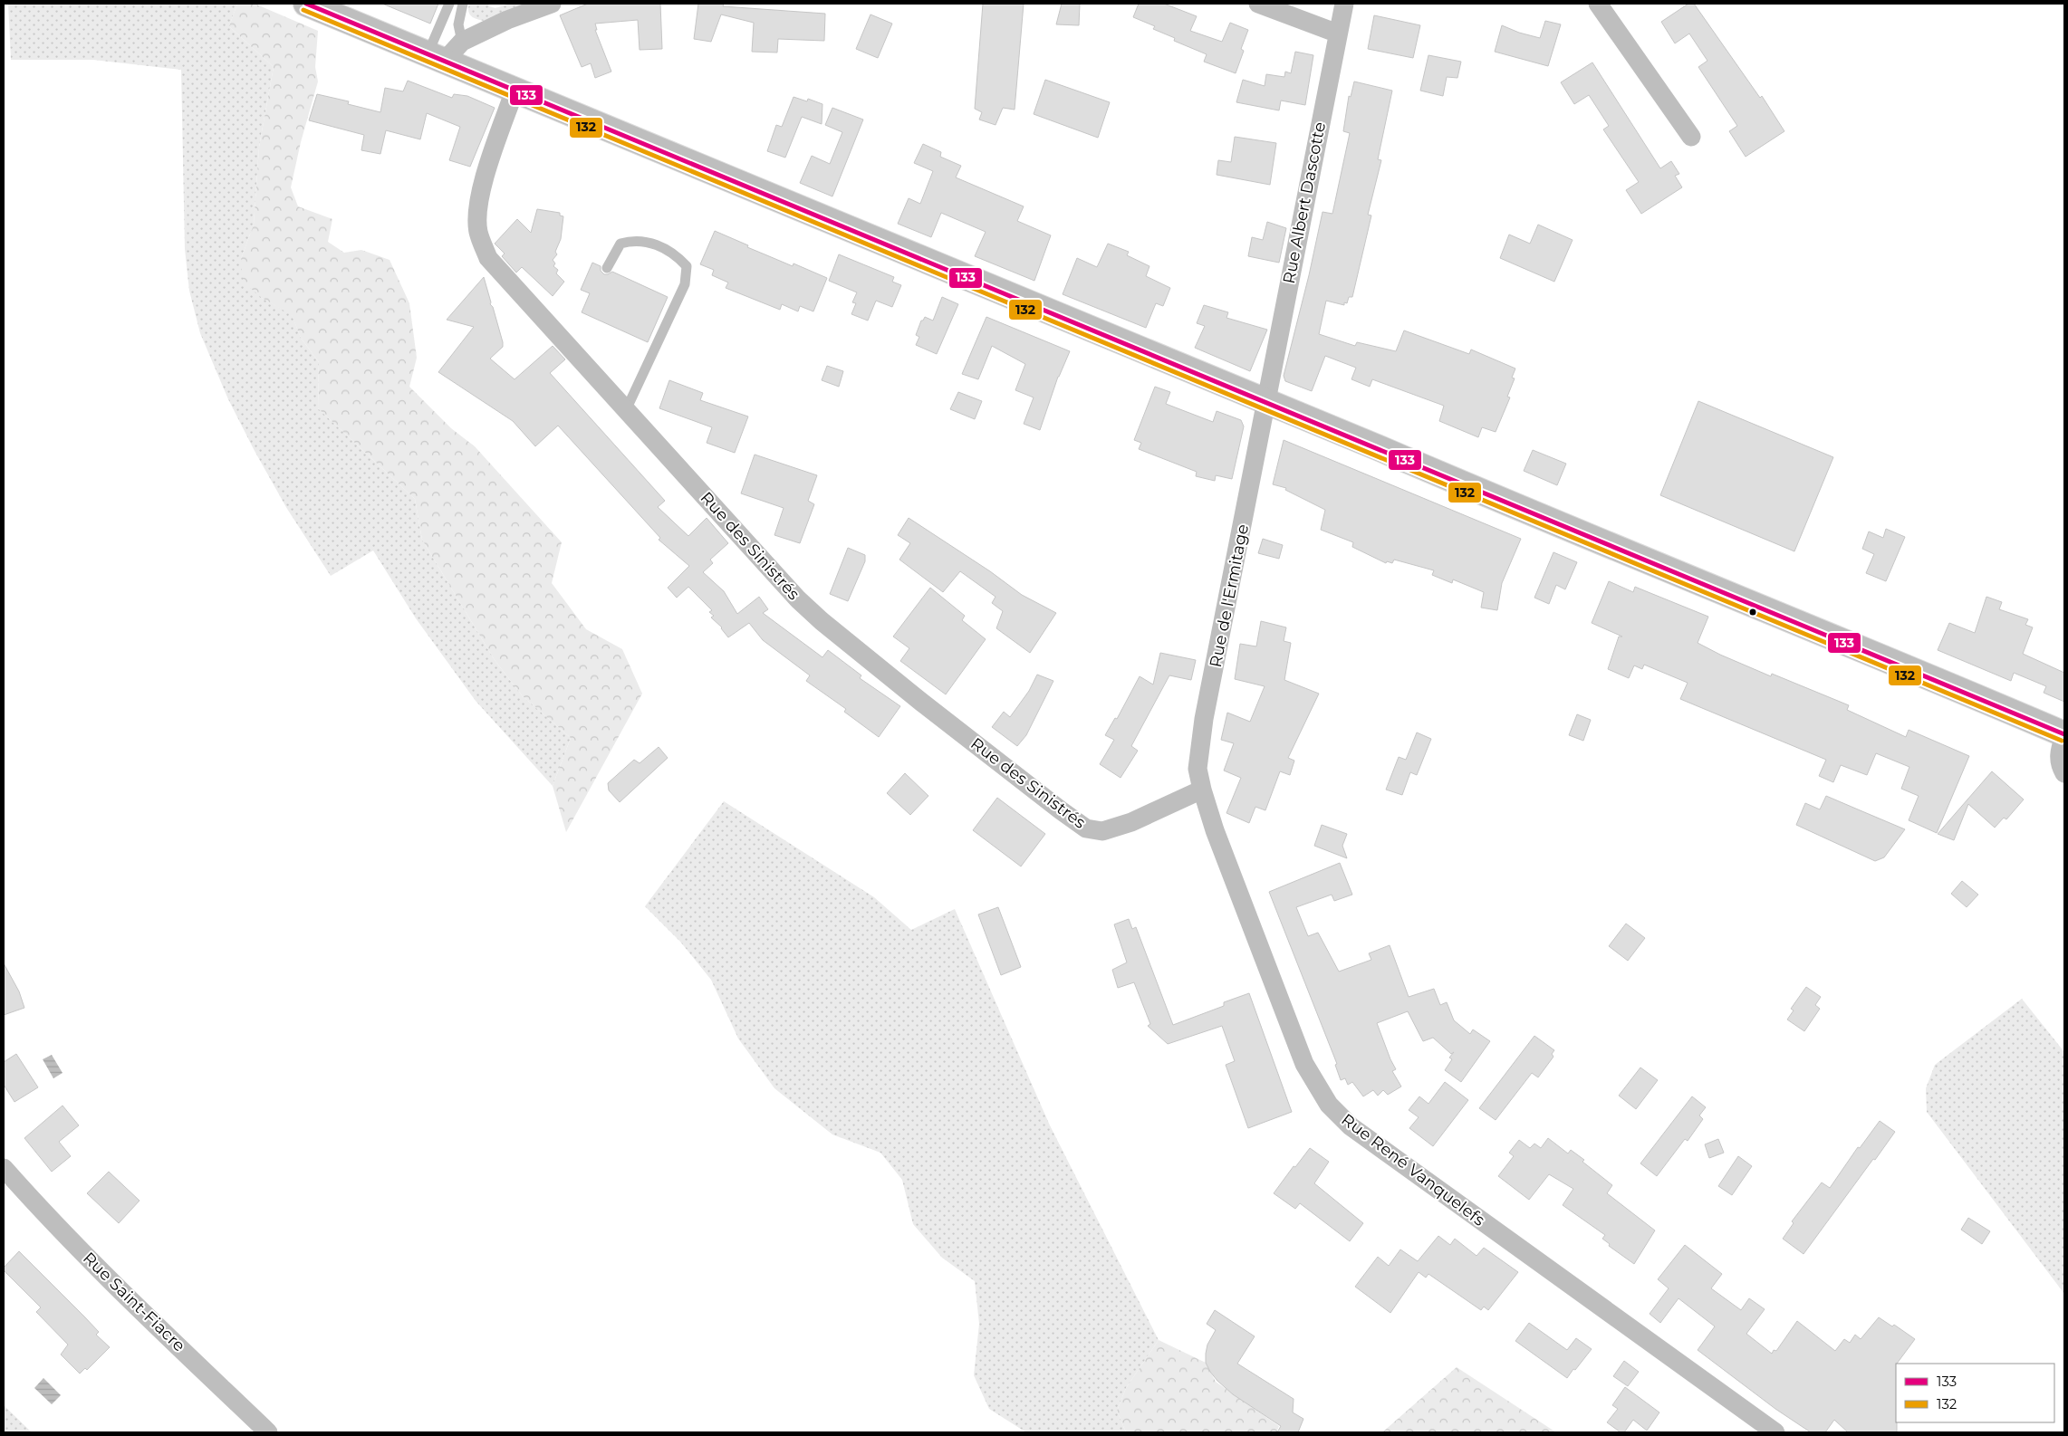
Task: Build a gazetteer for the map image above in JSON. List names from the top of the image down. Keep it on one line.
{"streets":{"street":["Rue Albert Dascotte","Rue des Sinistrés","Rue de l'Ermitage","Rue René Vanquelefs","Rue Saint-Fiacre"]},"crossings":[["Rue Albert Dascotte","Rue de l'Ermitage"],["Rue des Sinistrés","Rue de l'Ermitage"],["Rue des Sinistrés","Rue René Vanquelefs"],["Rue de l'Ermitage","Rue René Vanquelefs"]],"lines":["transit line 133","transit line 132"],"legend":["133","132"]}
